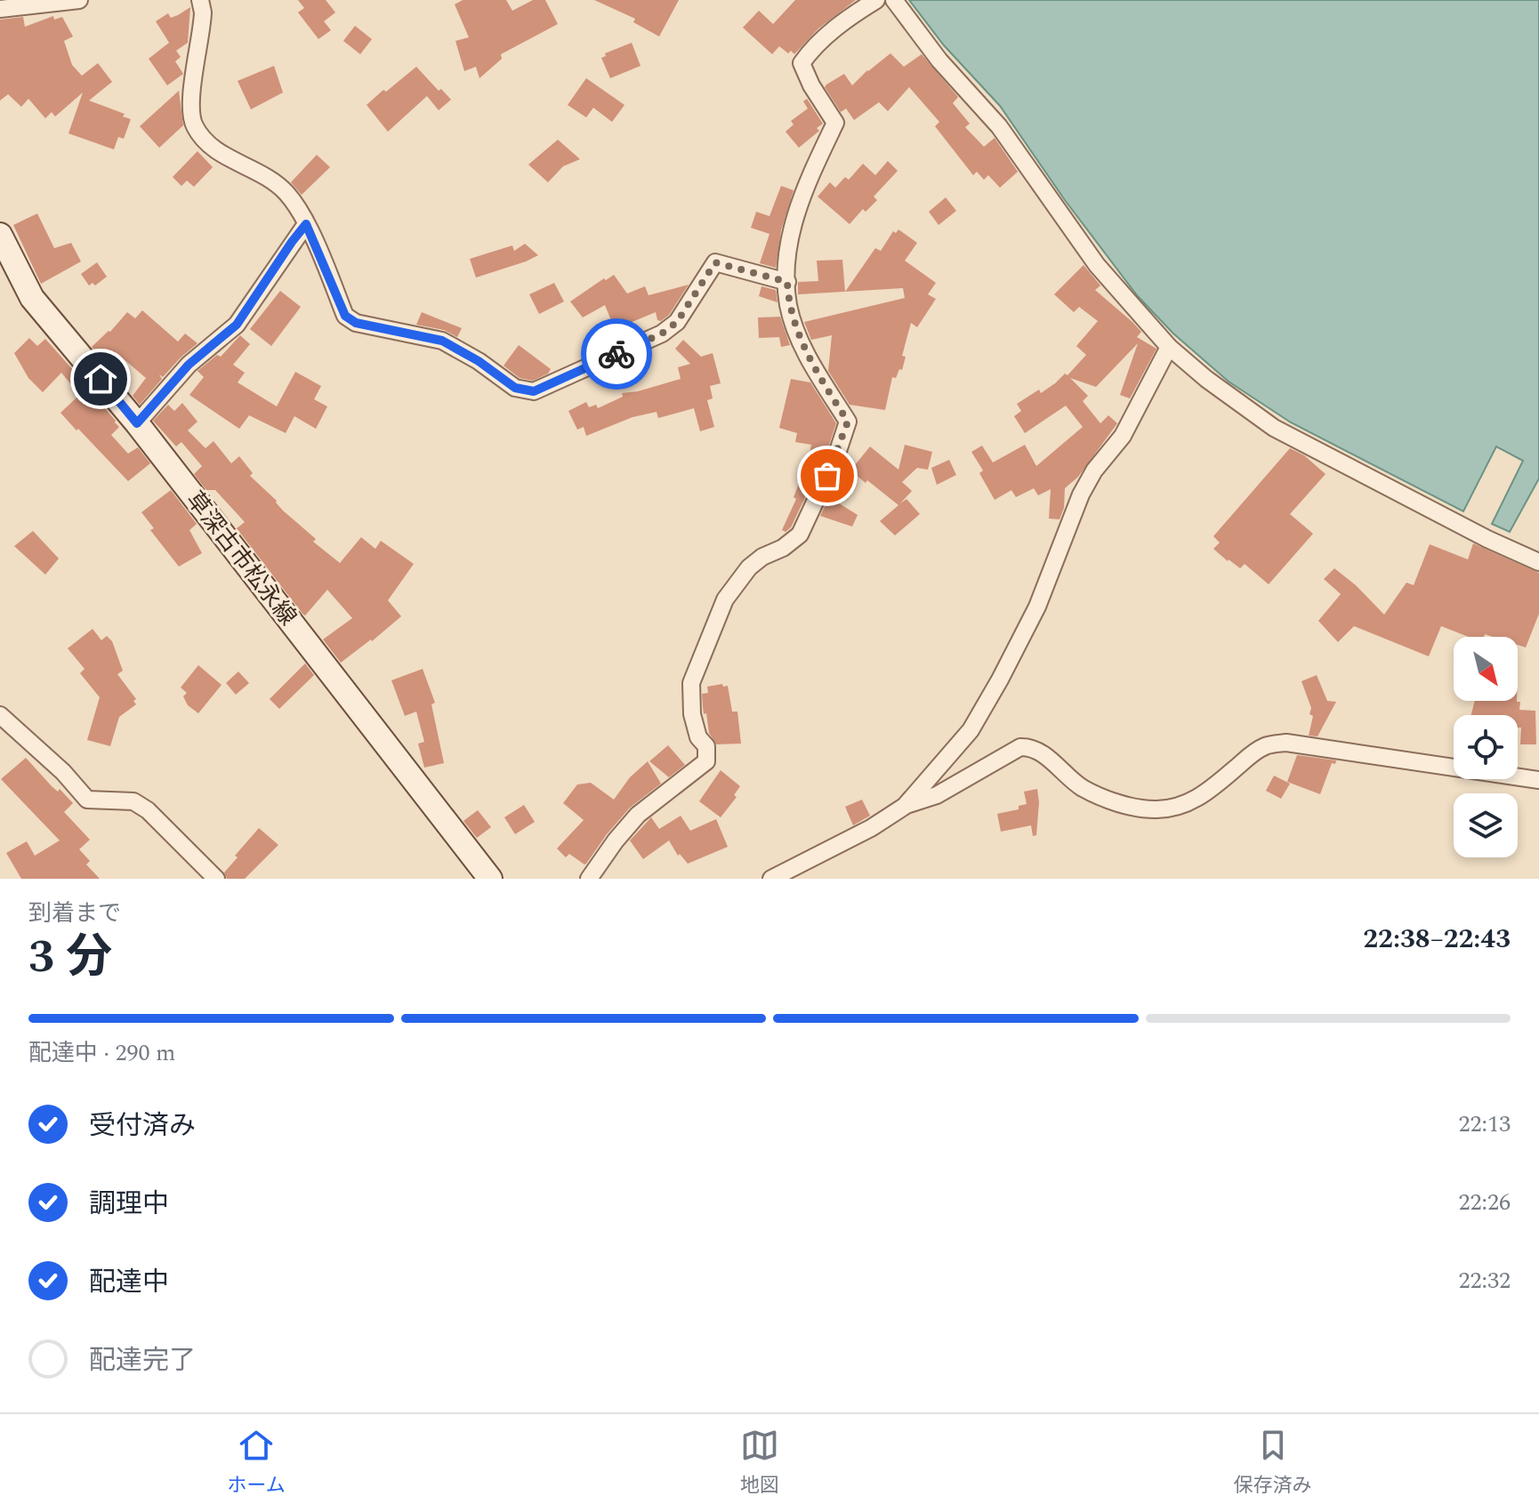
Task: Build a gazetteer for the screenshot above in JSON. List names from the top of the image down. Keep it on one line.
{"streets":{"main road":["草深古市松永線"]},"north":"bottom right","page":{"heading":["3 分","到着まで","22:38–22:43"],"bar":"配達中 · 290 m","list":[["受付済み","22:13"],["調理中","22:26"],["配達中","22:32"],"配達完了"],"tabs":["ホーム","地図","保存済み"]}}
